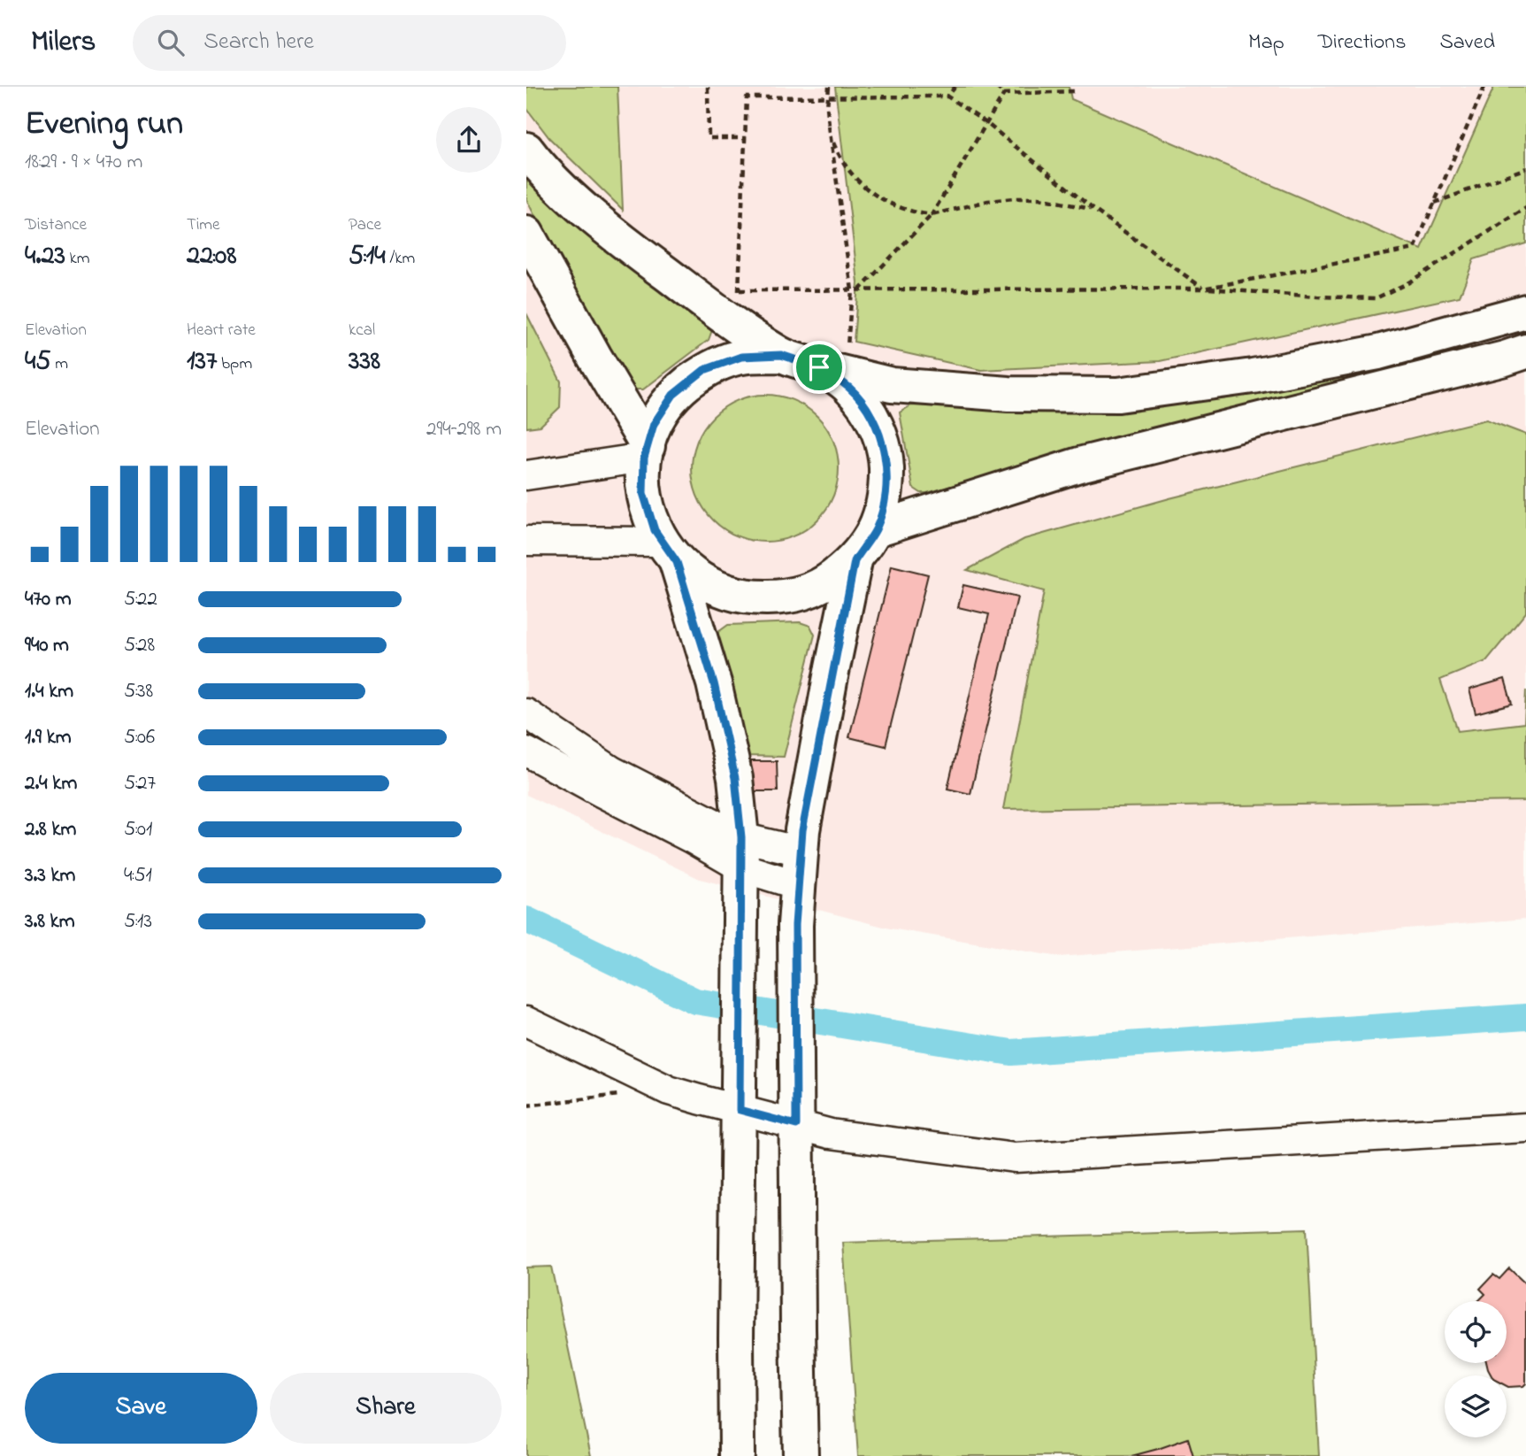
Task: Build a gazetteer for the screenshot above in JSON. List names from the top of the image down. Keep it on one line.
{"page":{"header":"Milers","search":"Search here","nav":["Map","Directions","Saved"],"heading":["Evening run","18:29 · 9 × 470 m"],"stats":[["Distance","4.23 km"],["Time","22:08"],["Pace","5:14 /km"],["Elevation","45 m"],["Heart rate","137 bpm"],["kcal","338"]],"chart":["Elevation","294–298 m"],"list":[{"name":"470 m","note":"5:22"},{"name":"940 m","note":"5:28"},{"name":"1.4 km","note":"5:38"},{"name":"1.9 km","note":"5:06"},{"name":"2.4 km","note":"5:27"},{"name":"2.8 km","note":"5:01"},{"name":"3.3 km","note":"4:51"},{"name":"3.8 km","note":"5:13"}],"buttons":["Save","Share"]}}
